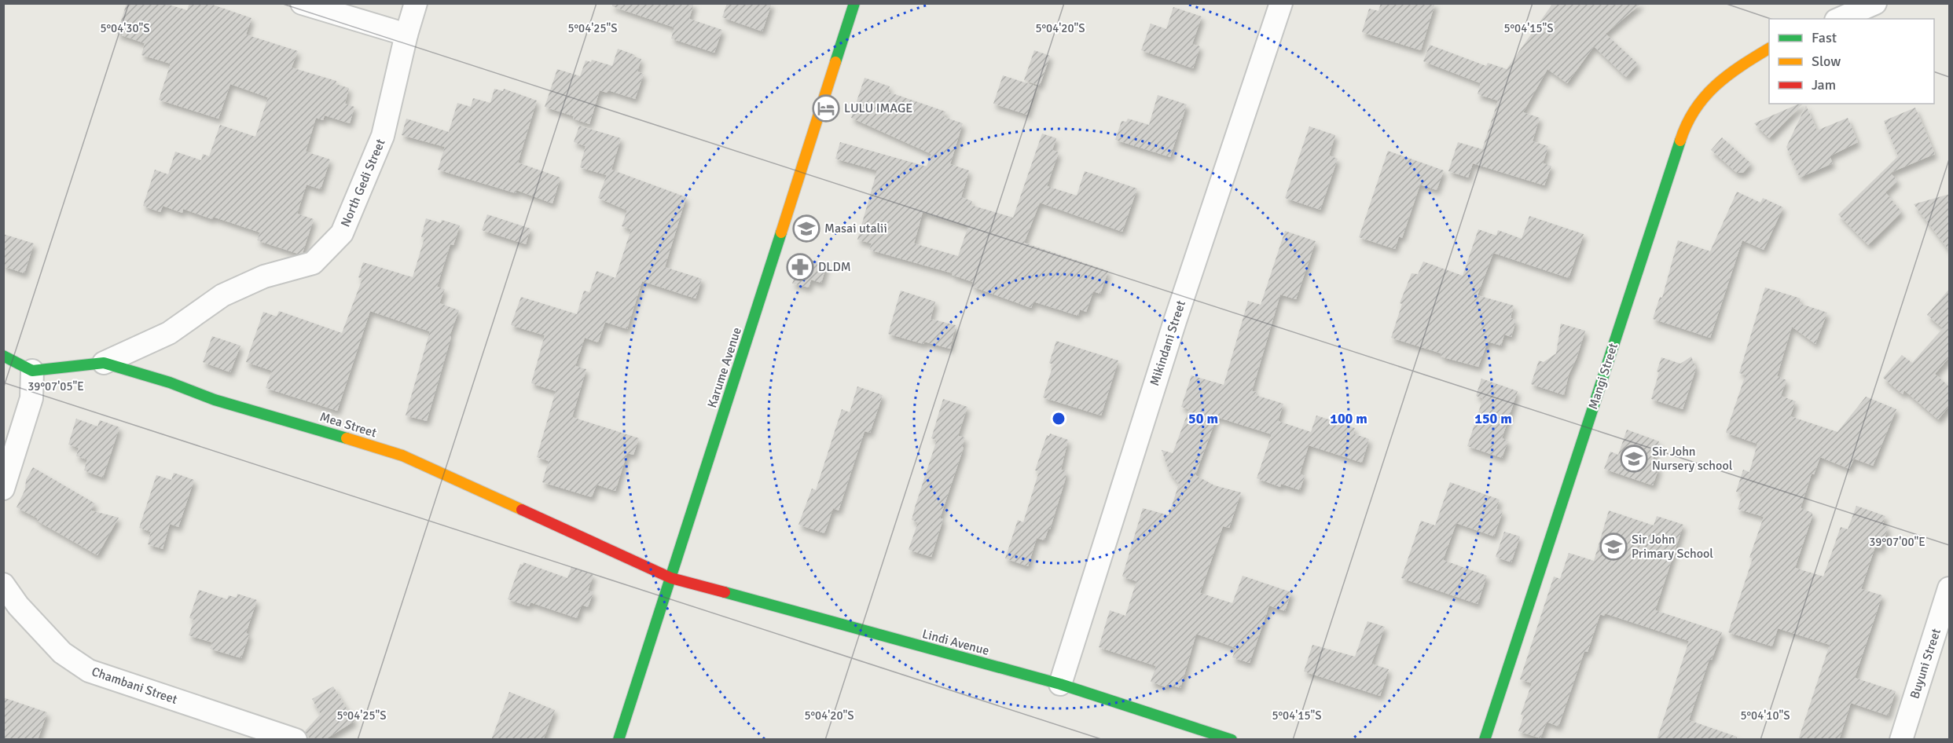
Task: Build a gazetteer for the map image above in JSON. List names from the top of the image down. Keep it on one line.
{"streets":{"street":["North Gedi Street","Mikindani Street","Karume Avenue","Mangi Street","Mea Street","Lindi Avenue","Buyuni Street","Chambani Street"]},"crossings":[["North Gedi Street","Mea Street"],["Mikindani Street","Lindi Avenue"],["Karume Avenue","Mea Street"],["Karume Avenue","Lindi Avenue"],["Mea Street","Lindi Avenue"]],"places":{"hotel":["LULU IMAGE"],"school or university":["Masai utalii","Sir John Nursery school","Sir John Primary School"],"pharmacy":["DLDM"]},"legend":["Fast","Slow","Jam"],"coordinates":["5°04'30\"S","5°04'25\"S","5°04'20\"S","5°04'15\"S","39°07'05\"E","39°07'00\"E","5°04'10\"S"],"rings":["50 m","100 m","150 m"]}
